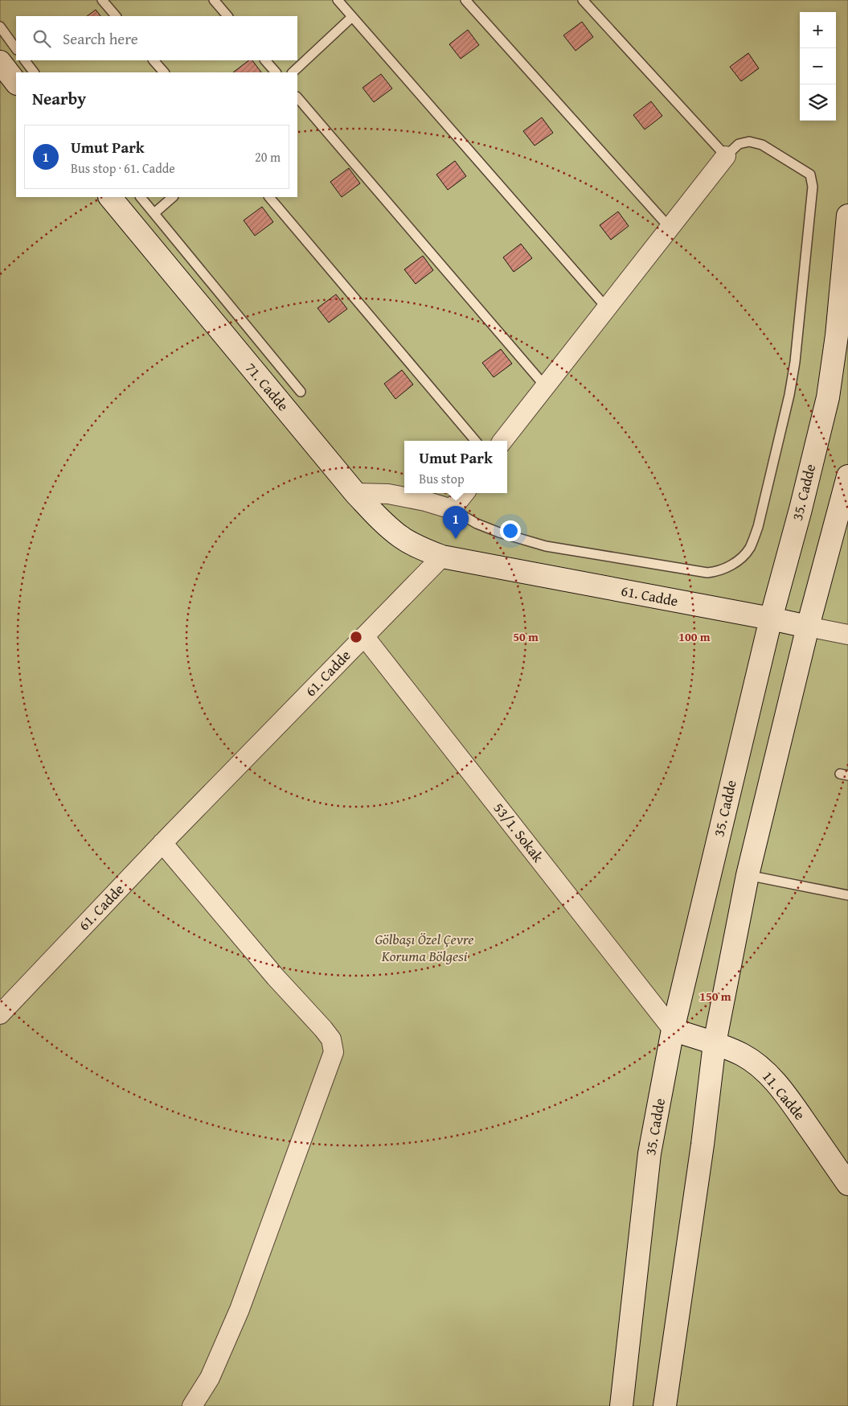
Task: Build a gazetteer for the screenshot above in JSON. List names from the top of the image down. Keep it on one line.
{"streets":{"street":["71. Cadde","35. Cadde","61. Cadde","53/1. Sokak","11. Cadde"]},"crossings":[["71. Cadde","61. Cadde"],["35. Cadde","61. Cadde"],["35. Cadde","53/1. Sokak"],["35. Cadde","11. Cadde"],["61. Cadde","53/1. Sokak"],["53/1. Sokak","11. Cadde"]],"parks":["Gölbaşı Özel Çevre Koruma Bölgesi"],"page":{"map_buttons":["+","−"],"search":"Search here","heading":"Nearby","list":[{"mark":"1","name":"Umut Park","note":"Bus stop · 61. Cadde","value":"20 m"}],"popup":["Umut Park","Bus stop"],"pins":"1"},"rings":["50 m","100 m","150 m"]}
